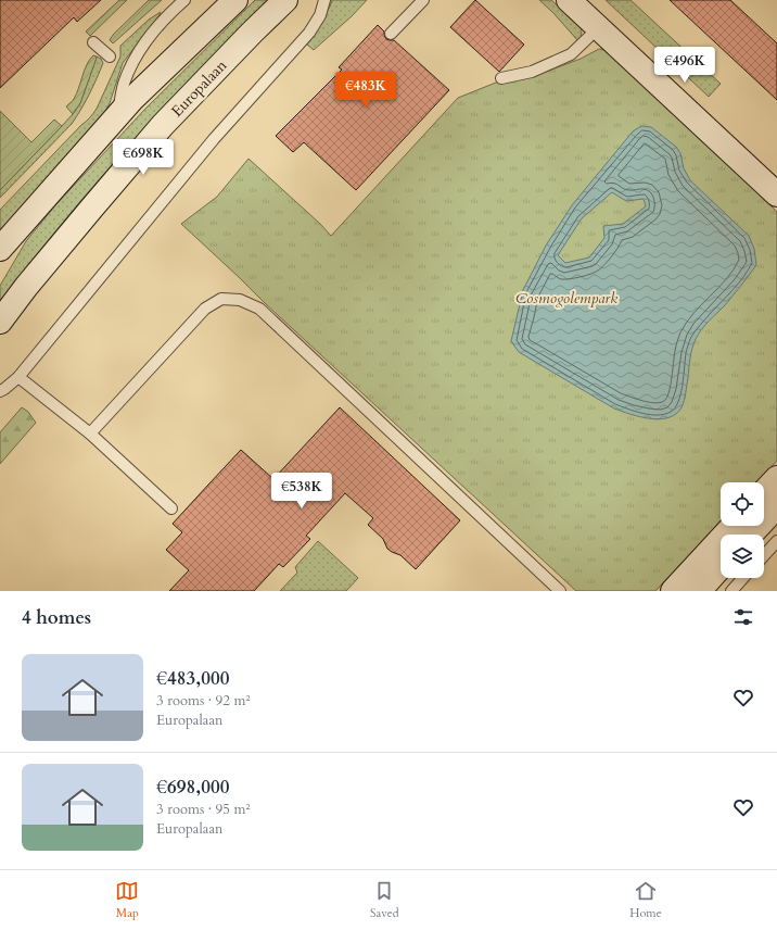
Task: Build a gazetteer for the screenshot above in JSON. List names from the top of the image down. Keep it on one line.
{"streets":{"main road":["Europalaan"]},"parks":["Cosmogolempark"],"page":{"price":["€496K","€483K","€698K","€538K"],"heading":"4 homes","list":[{"name":"€483,000","note":"3 rooms · 92 m² · Europalaan"},{"name":"€698,000","note":"3 rooms · 95 m² · Europalaan"}],"tabs":["Map","Saved","Home"]}}
